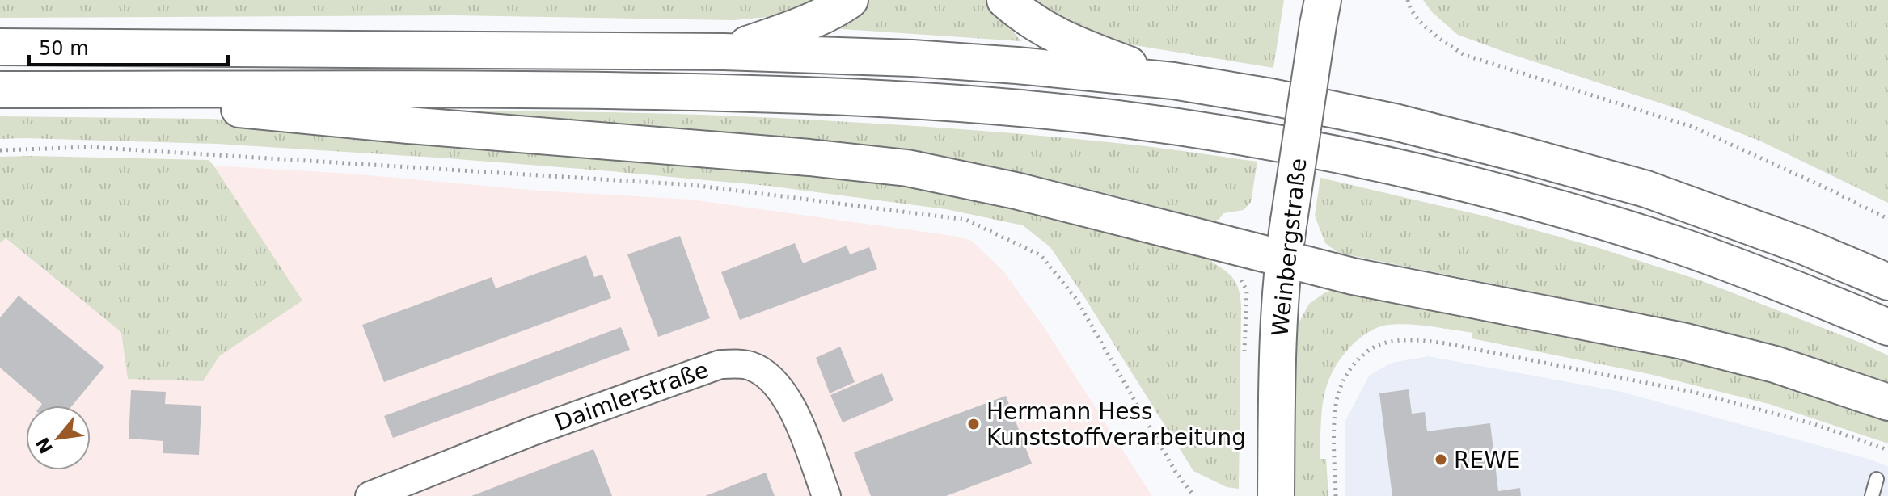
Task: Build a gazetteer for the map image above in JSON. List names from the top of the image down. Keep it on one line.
{"streets":{"main road":["Weinbergstraße"],"street":["Daimlerstraße"]},"places":["Hermann Hess Kunststoffverarbeitung","REWE"],"scale_bar":"50 m","north":"bottom left"}
